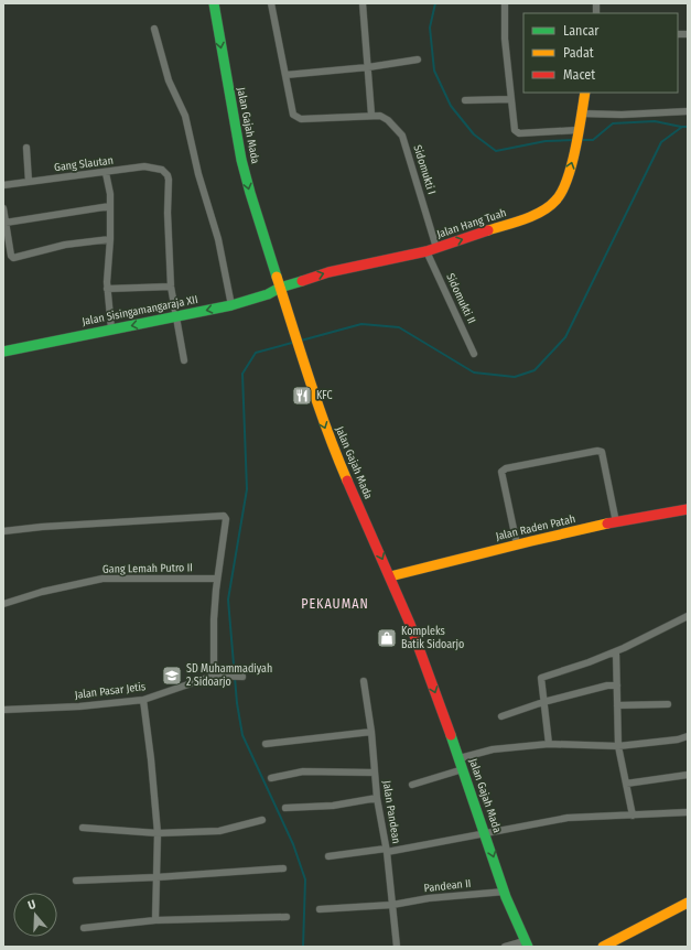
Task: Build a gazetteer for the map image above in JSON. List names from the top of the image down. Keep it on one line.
{"streets":{"main road":["Jalan Gajah Mada","Jalan Hang Tuah","Jalan Sisingamangaraja XII","Jalan Raden Patah"],"street":["Gang Slautan","Sidomukti I","Sidomukti II","Gang Lemah Putro II","Jalan Pasar Jetis","Jalan Pandean","Pandean II"]},"crossings":[["Jalan Gajah Mada","Jalan Hang Tuah"],["Jalan Gajah Mada","Jalan Sisingamangaraja XII"],["Jalan Gajah Mada","Jalan Raden Patah"],["Jalan Gajah Mada","Pandean II"],["Sidomukti I","Jalan Hang Tuah"],["Sidomukti I","Sidomukti II"],["Jalan Hang Tuah","Sidomukti II"],["Jalan Hang Tuah","Jalan Sisingamangaraja XII"],["Jalan Pandean","Pandean II"]],"one_way":["Jalan Gajah Mada","Jalan Hang Tuah","Jalan Sisingamangaraja XII"],"districts":["PEKAUMAN"],"places":{"restaurant":["KFC"],"shop":["Kompleks Batik Sidoarjo"],"school or university":["SD Muhammadiyah 2 Sidoarjo"]},"legend":["Lancar","Padat","Macet"],"north":"top"}
